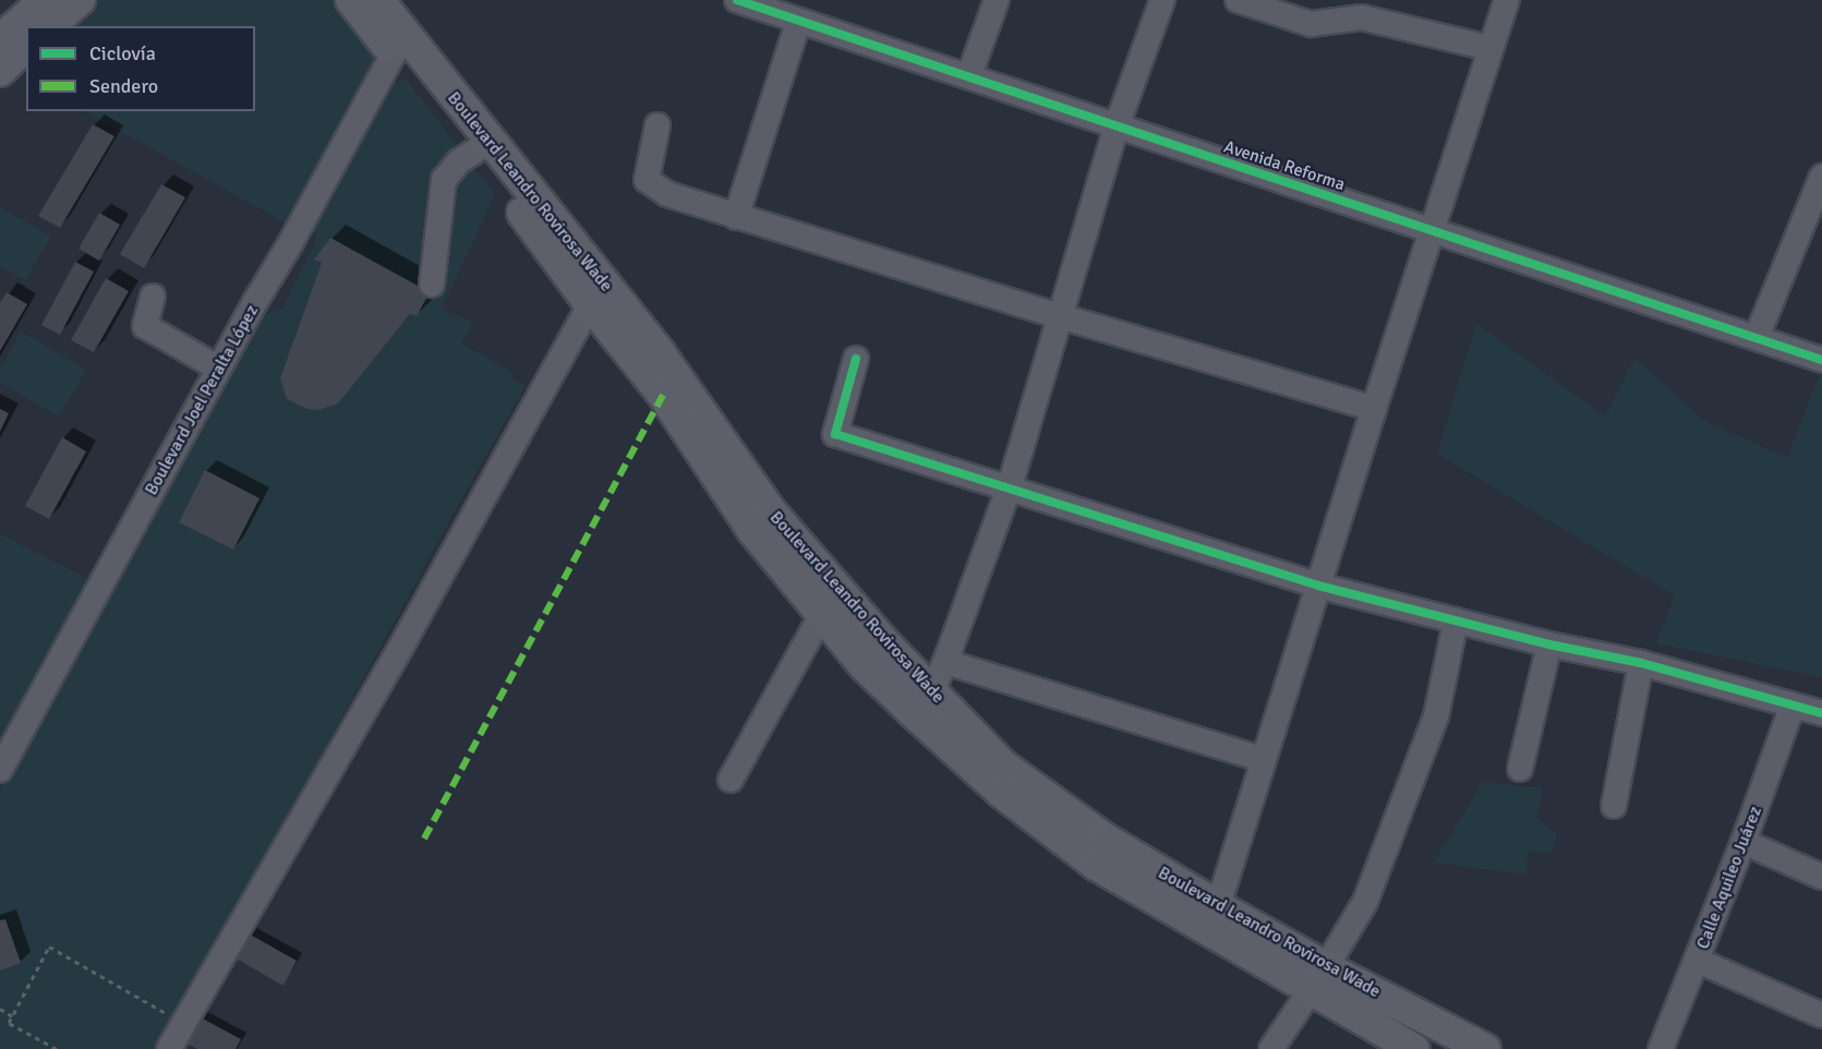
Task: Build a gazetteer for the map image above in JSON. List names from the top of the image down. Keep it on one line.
{"streets":{"main road":["Boulevard Leandro Rovirosa Wade"],"street":["Avenida Reforma","Boulevard Joel Peralta López","Calle Aquileo Juárez"]},"crossings":[["Boulevard Leandro Rovirosa Wade","Boulevard Joel Peralta López"]],"legend":["Ciclovía","Sendero"]}
